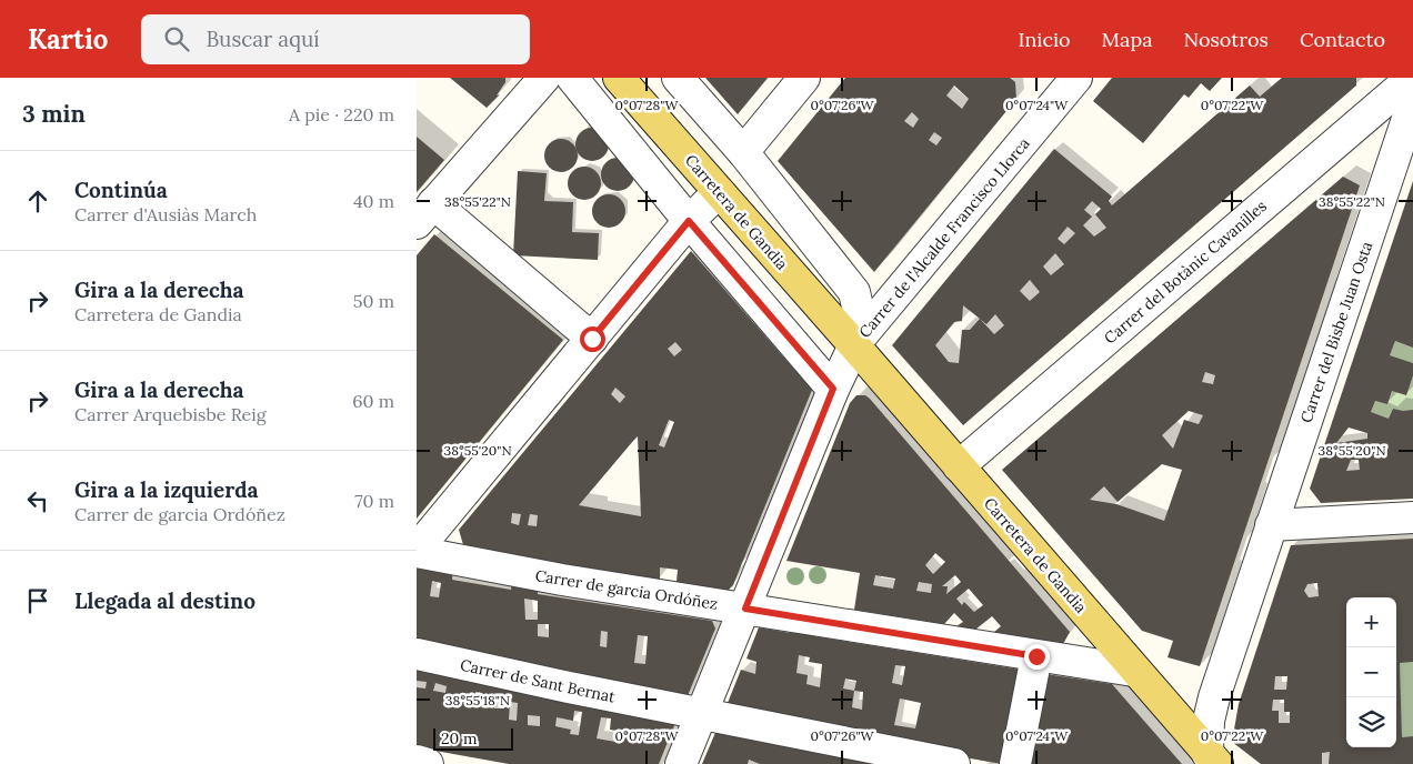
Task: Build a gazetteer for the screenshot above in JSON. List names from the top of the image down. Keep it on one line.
{"streets":{"main road":["Carretera de Gandia"],"street":["Carrer de l'Alcalde Francisco Llorca","Carrer del Botànic Cavanilles","Carrer del Bisbe Juan Osta","Carrer de garcia Ordóñez","Carrer de Sant Bernat"]},"crossings":[["Carretera de Gandia","Carrer de l'Alcalde Francisco Llorca"],["Carretera de Gandia","Carrer del Botànic Cavanilles"],["Carretera de Gandia","Carrer del Bisbe Juan Osta"],["Carretera de Gandia","Carrer de garcia Ordóñez"],["Carrer de l'Alcalde Francisco Llorca","Carrer de garcia Ordóñez"],["Carrer de l'Alcalde Francisco Llorca","Carrer de Sant Bernat"]],"scale_bar":"20 m","page":{"header":"Kartio","search":"Buscar aquí","nav":["Inicio","Mapa","Nosotros","Contacto"],"heading":["3 min","A pie · 220 m"],"list":[["Continúa","Carrer d'Ausiàs March","40 m"],["Gira a la derecha","Carretera de Gandia","50 m"],["Gira a la derecha","Carrer Arquebisbe Reig","60 m"],["Gira a la izquierda","Carrer de garcia Ordóñez","70 m"],"Llegada al destino"],"map_buttons":["+","−"],"scale":"20 m"},"coordinates":["0°07'28\"W","0°07'26\"W","0°07'24\"W","0°07'22\"W","38°55'22\"N","38°55'20\"N","38°55'18\"N"]}
